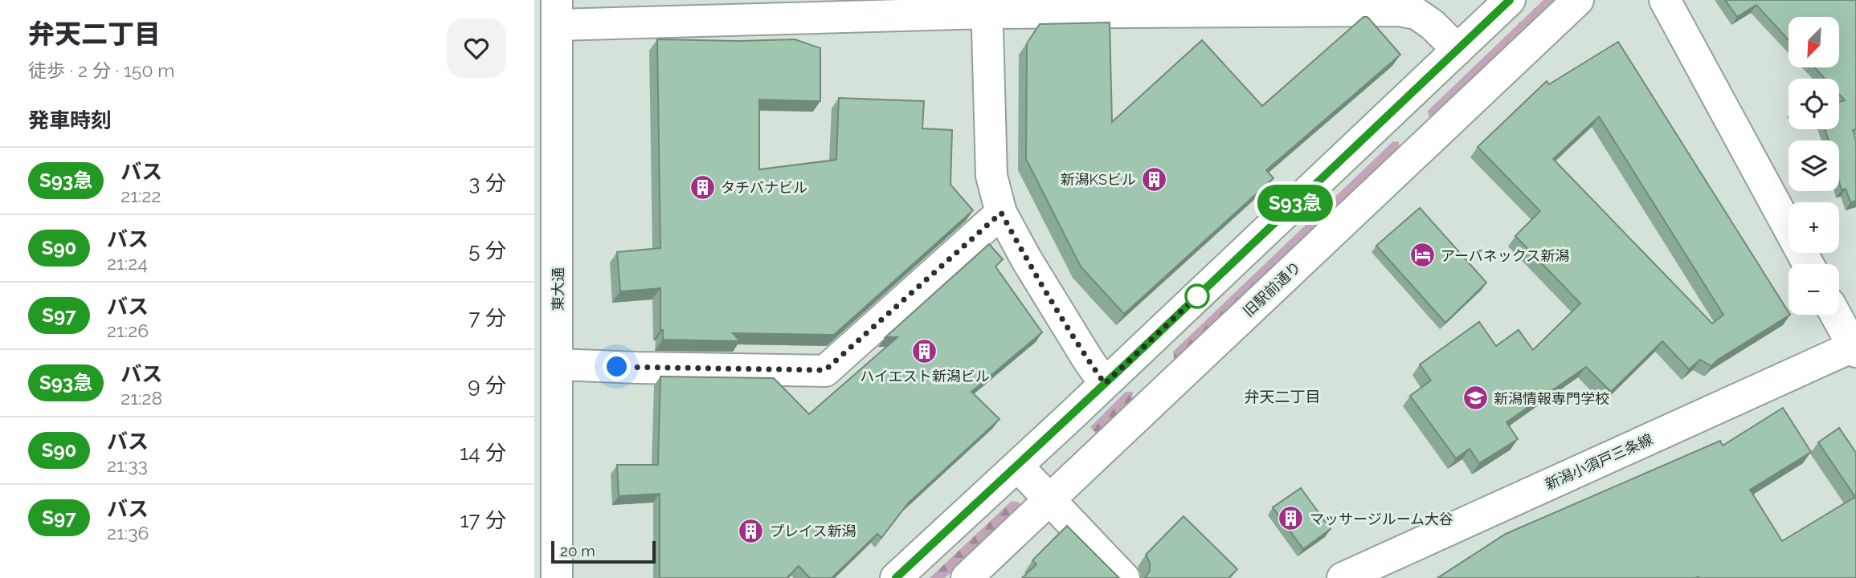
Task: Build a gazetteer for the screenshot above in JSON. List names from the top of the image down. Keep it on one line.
{"streets":{"main road":["東大通","旧駅前通り","新潟小須戸三条線"]},"districts":["弁天二丁目"],"places":{"building":["新潟KSビル","タチバナビル","ハイエスト新潟ビル","マッサージルーム大谷","プレイス新潟"],"hotel":["アーバネックス新潟"],"school or university":["新潟情報専門学校"]},"lines":["bus line S93急"],"scale_bar":"20 m","north":"bottom left","page":{"heading":[["弁天二丁目","徒歩 · 2 分 · 150 m"],"発車時刻"],"on_map":"S93急","map_buttons":["+","−"],"list":[{"mark":"S93急","name":"バス","note":"21:22","value":"3 分"},{"mark":"S90","name":"バス","note":"21:24","value":"5 分"},{"mark":"S97","name":"バス","note":"21:26","value":"7 分"},{"mark":"S93急","name":"バス","note":"21:28","value":"9 分"},{"mark":"S90","name":"バス","note":"21:33","value":"14 分"},{"mark":"S97","name":"バス","note":"21:36","value":"17 分"}],"scale":"20 m"}}
